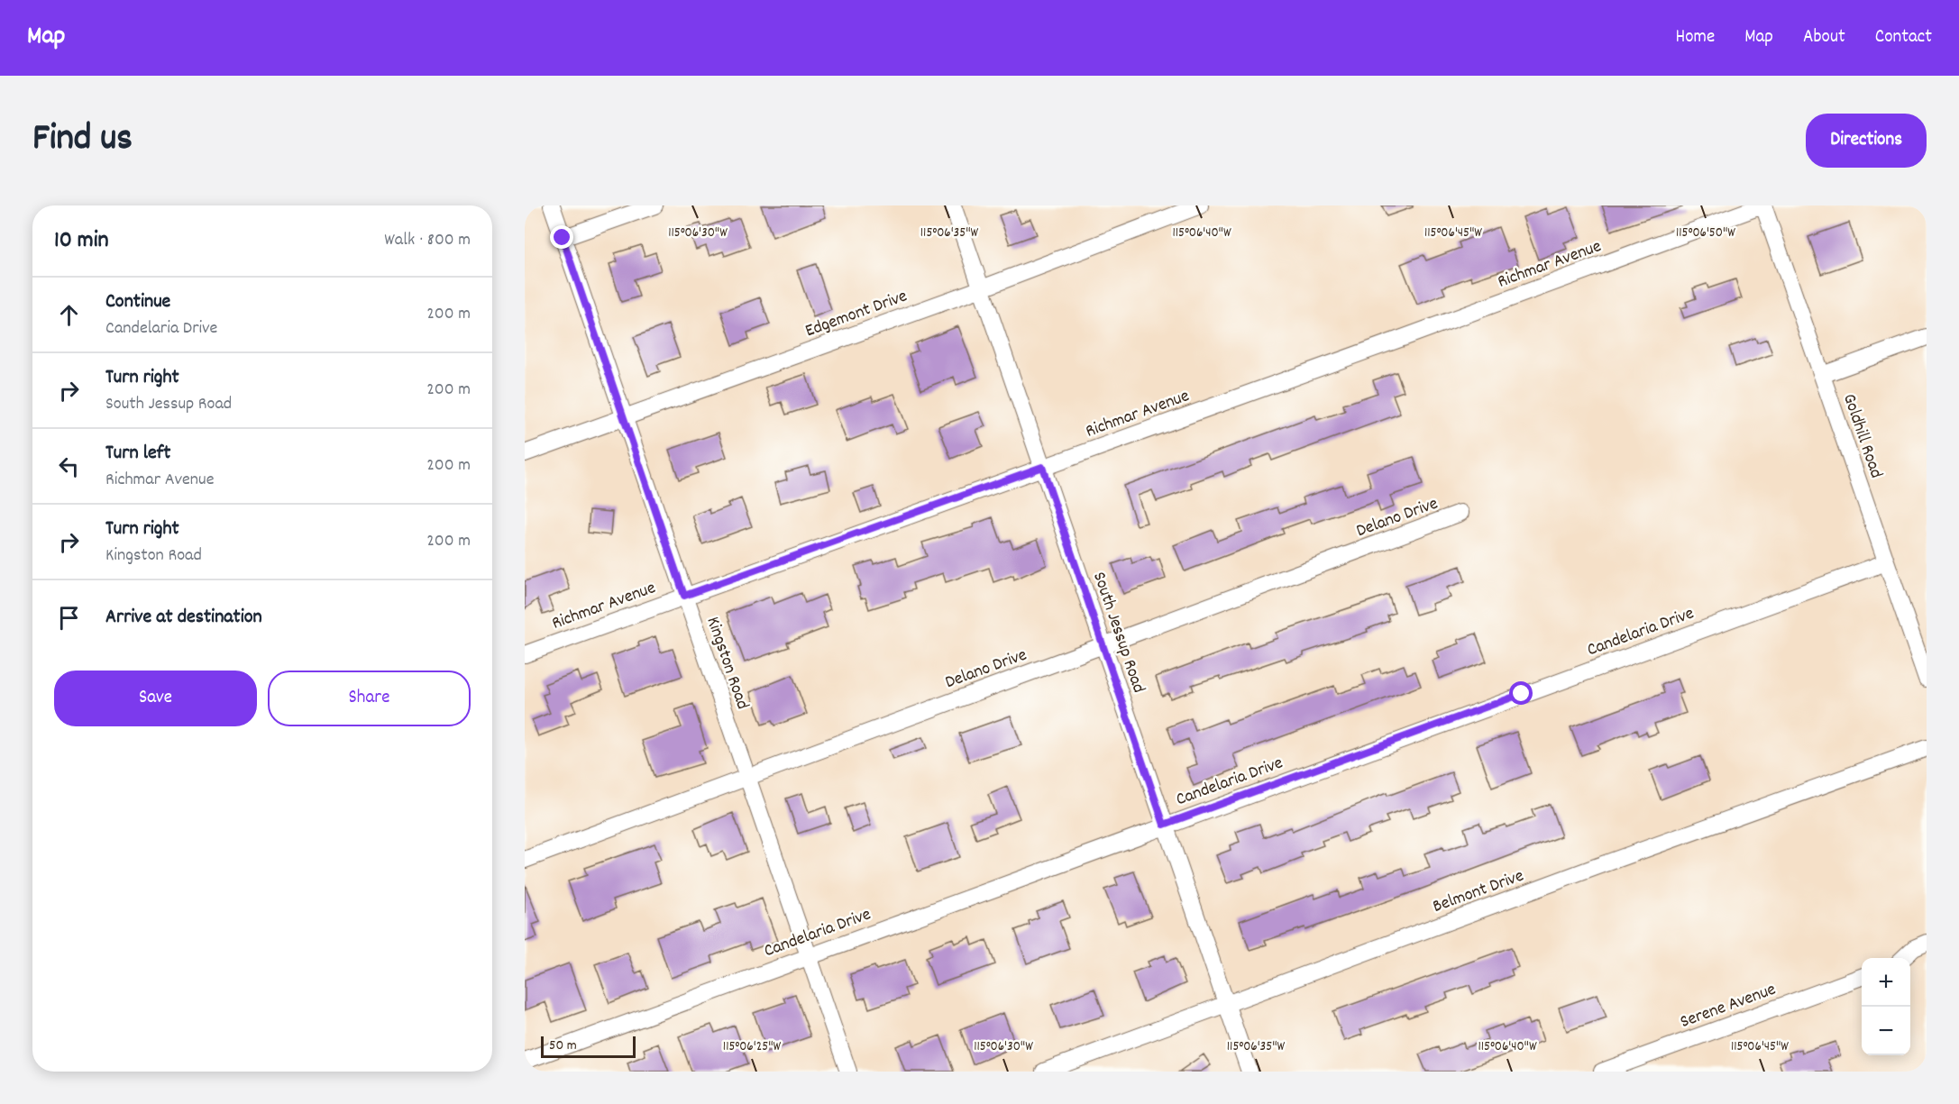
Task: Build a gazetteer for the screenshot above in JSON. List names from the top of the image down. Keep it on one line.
{"streets":{"street":["Richmar Avenue","Edgemont Drive","Goldhill Road","Delano Drive","Candelaria Drive","South Jessup Road","Kingston Road","Belmont Drive","Serene Avenue"]},"crossings":[["Richmar Avenue","Goldhill Road"],["Richmar Avenue","South Jessup Road"],["Richmar Avenue","Kingston Road"],["Edgemont Drive","South Jessup Road"],["Edgemont Drive","Kingston Road"],["Goldhill Road","Candelaria Drive"],["Delano Drive","South Jessup Road"],["Delano Drive","Kingston Road"],["Candelaria Drive","South Jessup Road"],["Candelaria Drive","Kingston Road"],["South Jessup Road","Belmont Drive"]],"scale_bar":"50 m","page":{"header":"Map","nav":["Home","Map","About","Contact"],"title":"Find us","buttons":["Directions",["Save","Share"]],"heading":["10 min","Walk · 800 m"],"list":[["Continue","Candelaria Drive","200 m"],["Turn right","South Jessup Road","200 m"],["Turn left","Richmar Avenue","200 m"],["Turn right","Kingston Road","200 m"],"Arrive at destination"],"map_buttons":["+","−"],"scale":"50 m"},"coordinates":["115°06'30\"W","115°06'35\"W","115°06'40\"W","115°06'45\"W","115°06'50\"W","115°06'25\"W"]}
